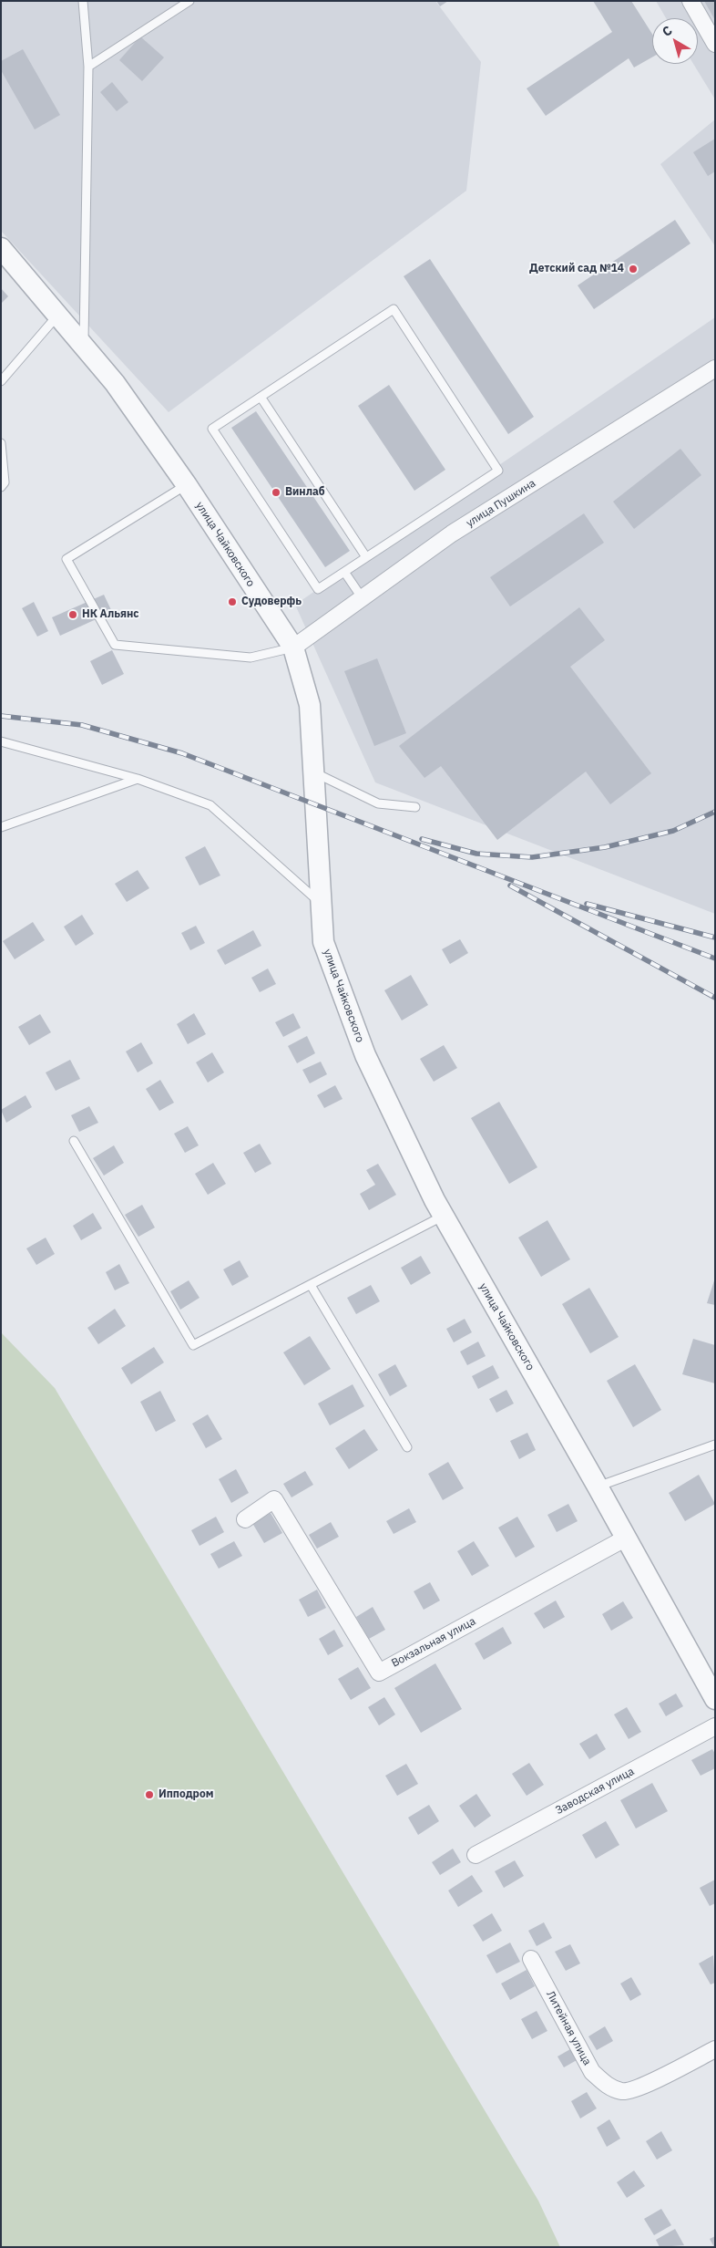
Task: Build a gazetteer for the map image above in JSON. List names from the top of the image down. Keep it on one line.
{"streets":{"street":["улица Пушкина","улица Чайковского","Вокзальная улица","Заводская улица","Литейная улица"]},"crossings":[["улица Пушкина","улица Чайковского"],["улица Чайковского","Вокзальная улица"]],"places":["Детский сад №14","Винлаб","Судоверфь","НК Альянс","Ипподром"],"north":"top left"}
